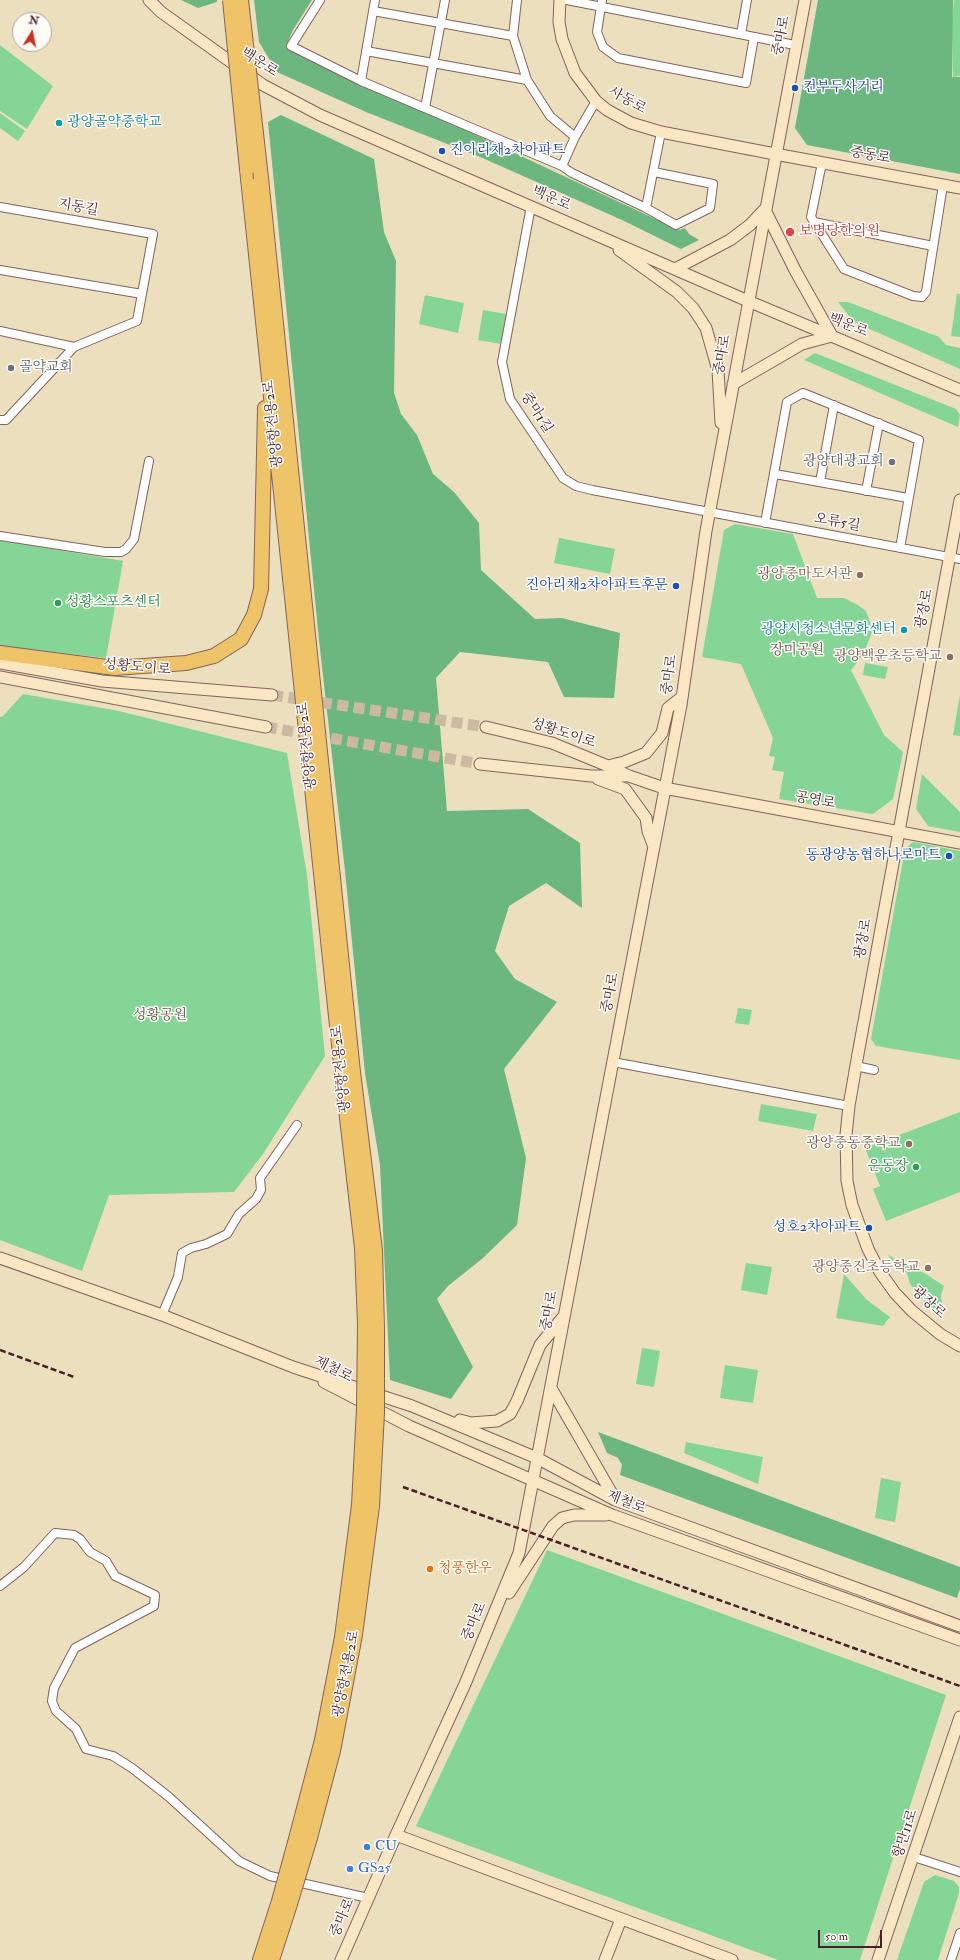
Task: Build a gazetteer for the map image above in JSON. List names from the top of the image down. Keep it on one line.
{"streets":{"highway":["광양항전용2로"],"main road":["중마로","백운로","사동로","중동로","광장로","성황도이로","공영로","제철로","항만11로"],"street":["지동길","중마1길","오류5길"]},"crossings":[["중마로","백운로"],["중마로","사동로"],["중마로","중동로"],["중마로","중마1길"],["중마로","오류5길"],["중마로","성황도이로"],["중마로","공영로"],["중마로","제철로"],["백운로","중마1길"],["사동로","중동로"],["중마1길","오류5길"],["오류5길","광장로"],["광장로","공영로"],["성황도이로","공영로"]],"parks":["장미공원","성황공원"],"places":["컨부두사거리","광양골약중학교","진아리채2차아파트","보명당한의원","골약교회","광양대광교회","광양중마도서관","진아리채2차아파트후문","성황스포츠센터","광양시청소년문화센터","광양백운초등학교","동광양농협하나로마트","광양중동중학교","운동장","성호2차아파트","광양중진초등학교","청풍한우","CU","GS25"],"scale_bar":"50 m","north":"top"}
